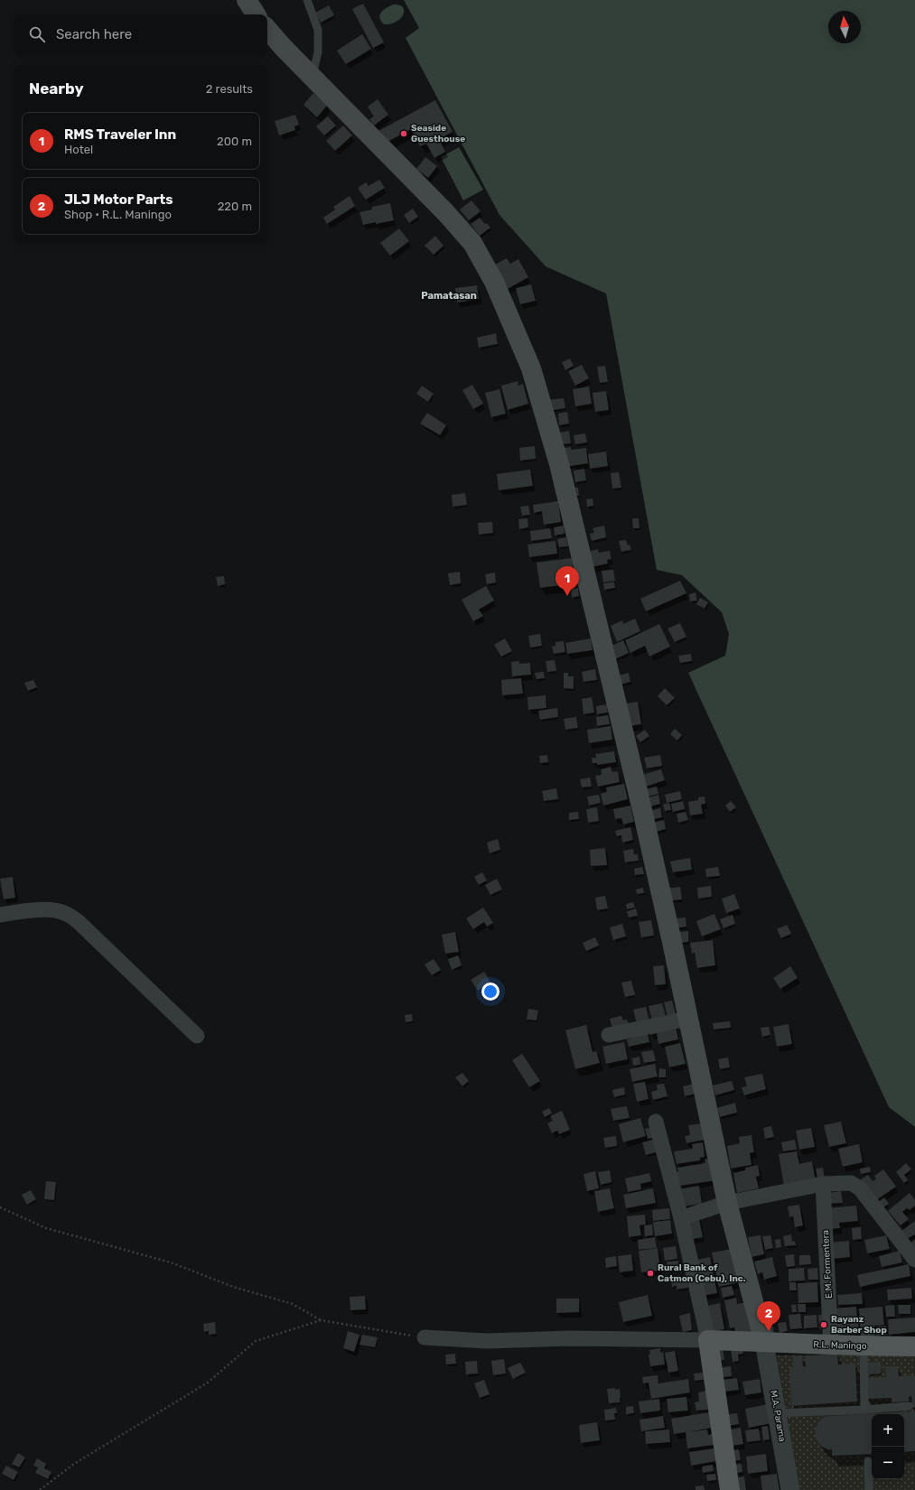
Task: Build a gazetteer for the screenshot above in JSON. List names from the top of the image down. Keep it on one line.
{"streets":{"main road":["R.L. Maningo"],"street":["E.M. Formentera","M.A. Parama"]},"crossings":[["E.M. Formentera","R.L. Maningo"],["R.L. Maningo","M.A. Parama"]],"districts":["Pamatasan"],"places":["Seaside Guesthouse","Rural Bank of Catmon (Cebu), Inc.","Rayanz Barber Shop"],"north":"top","page":{"search":"Search here","heading":["Nearby","2 results"],"list":[{"mark":"1","name":"RMS Traveler Inn","note":"Hotel","value":"200 m"},{"mark":"2","name":"JLJ Motor Parts","note":"Shop · R.L. Maningo","value":"220 m"}],"pins":["1","2"],"map_buttons":["+","−"]}}
